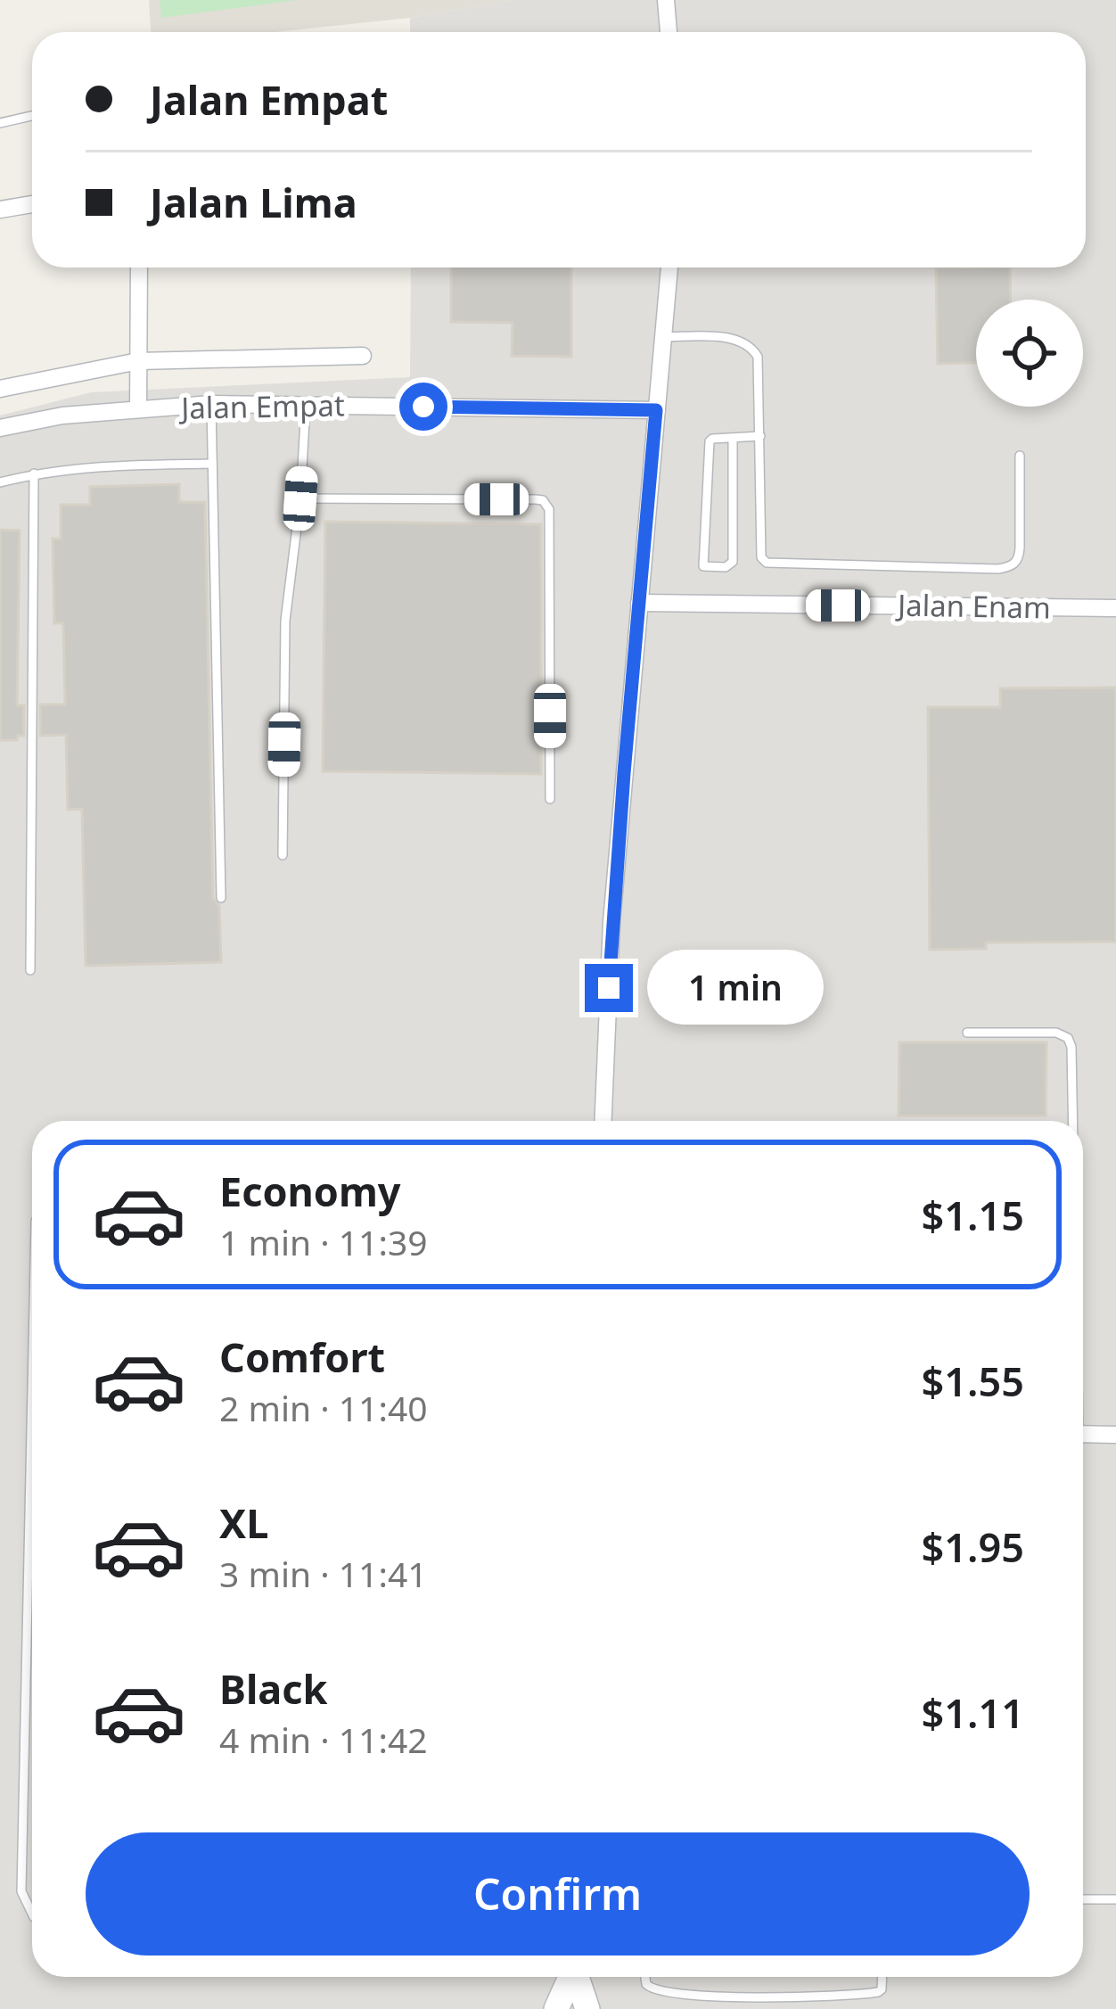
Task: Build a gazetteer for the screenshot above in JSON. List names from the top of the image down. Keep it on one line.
{"streets":{"street":["Jalan Empat","Jalan Enam"]},"page":{"banner":["Jalan Empat","Jalan Lima"],"bubble":"1 min","list":[{"name":"Economy","note":"1 min · 11:39","value":"$1.15"},{"name":"Comfort","note":"2 min · 11:40","value":"$1.55"},{"name":"XL","note":"3 min · 11:41","value":"$1.95"},{"name":"Black","note":"4 min · 11:42","value":"$1.11"}],"buttons":"Confirm"}}
